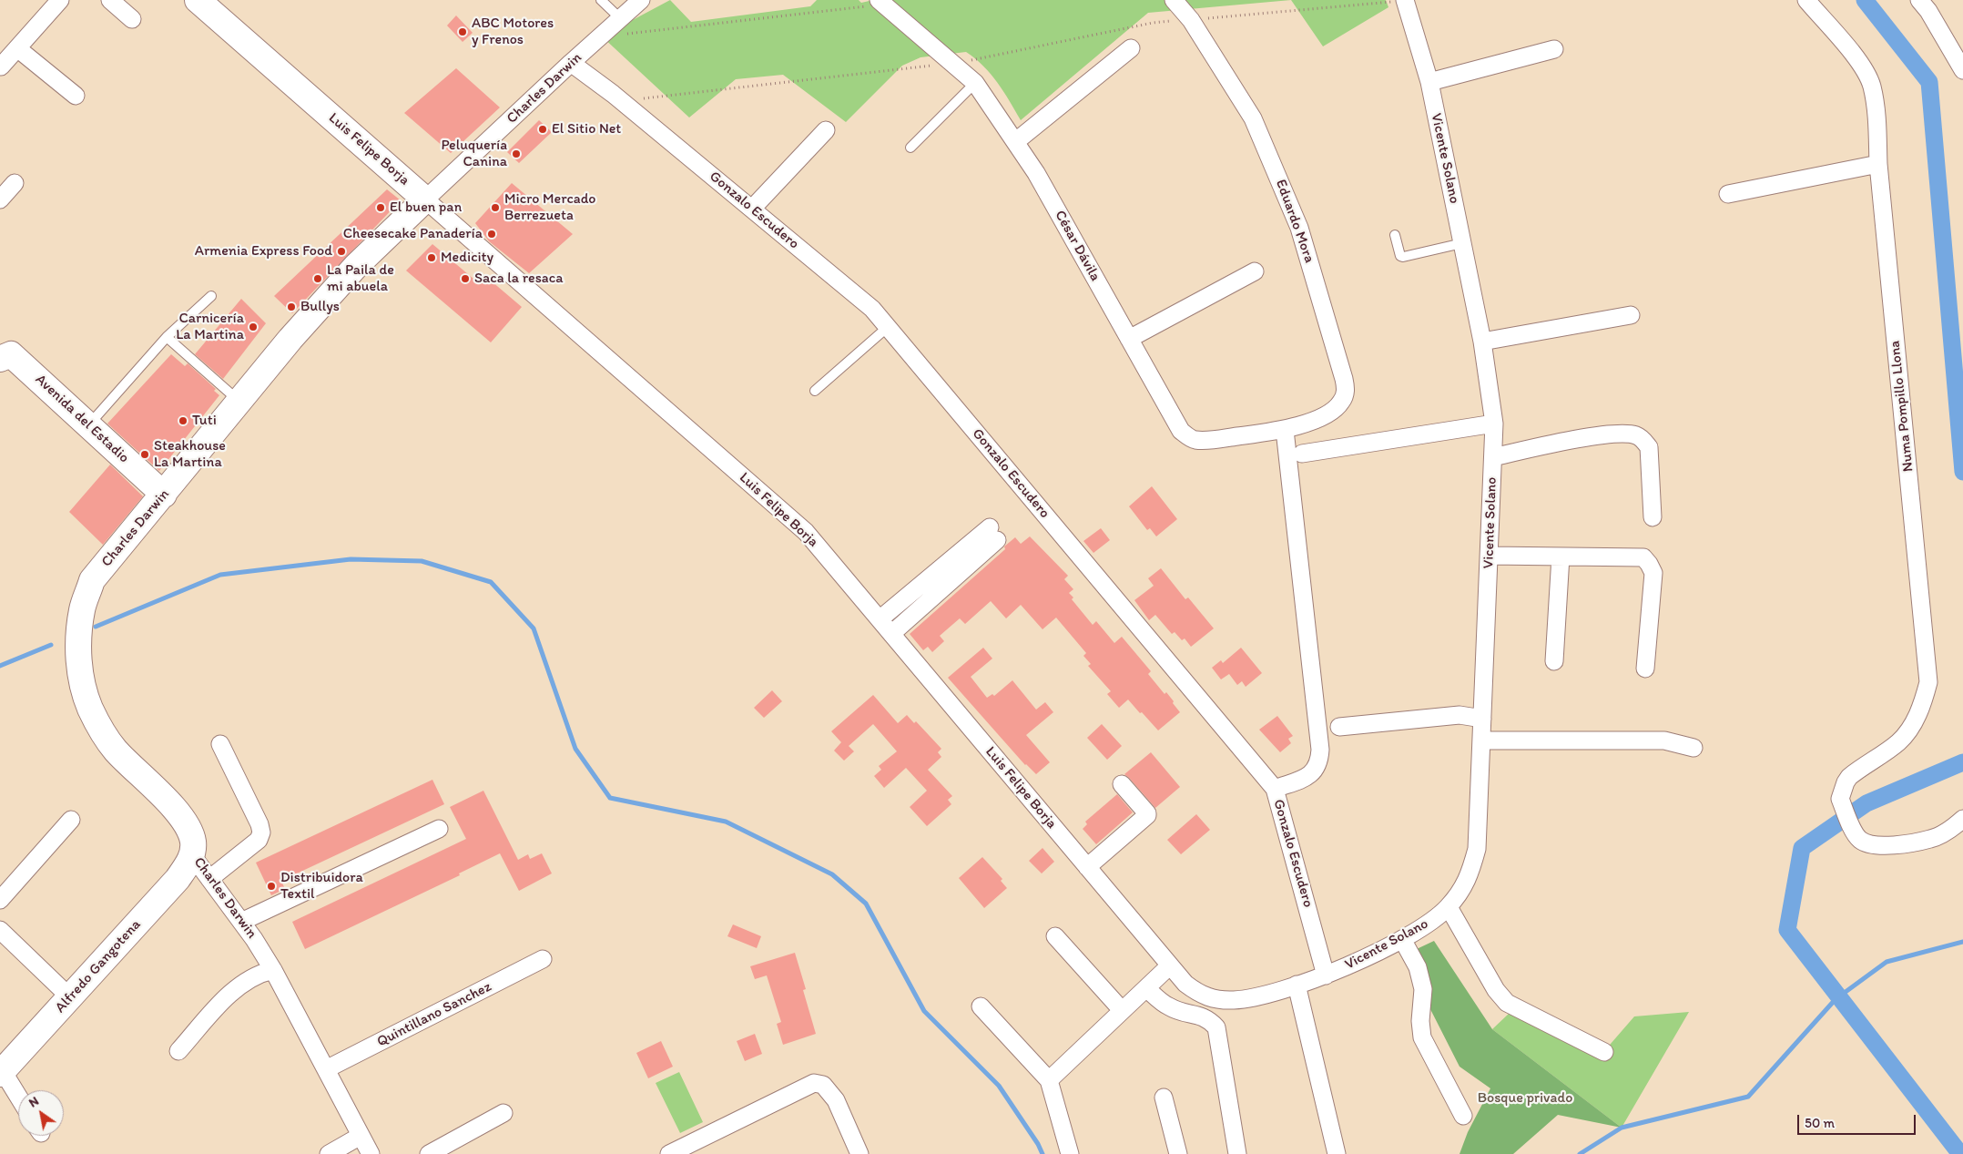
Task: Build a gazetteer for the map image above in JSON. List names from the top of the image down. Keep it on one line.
{"streets":{"street":["Charles Darwin","Luis Felipe Borja","Vicente Solano","Gonzalo Escudero","Eduardo Mora","César Dávila","Numa Pompillo Llona","Avenida del Estadio","Alfredo Gangotena","Quintillano Sanchez"]},"crossings":[["Charles Darwin","Luis Felipe Borja"],["Charles Darwin","Gonzalo Escudero"],["Charles Darwin","Avenida del Estadio"],["Charles Darwin","Alfredo Gangotena"],["Charles Darwin","Quintillano Sanchez"],["Luis Felipe Borja","Vicente Solano"],["Luis Felipe Borja","Gonzalo Escudero"],["Vicente Solano","Gonzalo Escudero"],["Eduardo Mora","César Dávila"]],"parks":["Bosque privado"],"places":["ABC Motores y Frenos","El Sitio Net","Peluquería Canina","El buen pan","Micro Mercado Berrezueta","Cheesecake Panadería","Armenia Express Food","Medicity","La Paila de mi abuela","Saca la resaca","Bullys","Carnicería La Martina","Tuti","Steakhouse La Martina","Distribuidora Textil"],"scale_bar":"50 m","north":"top left"}
